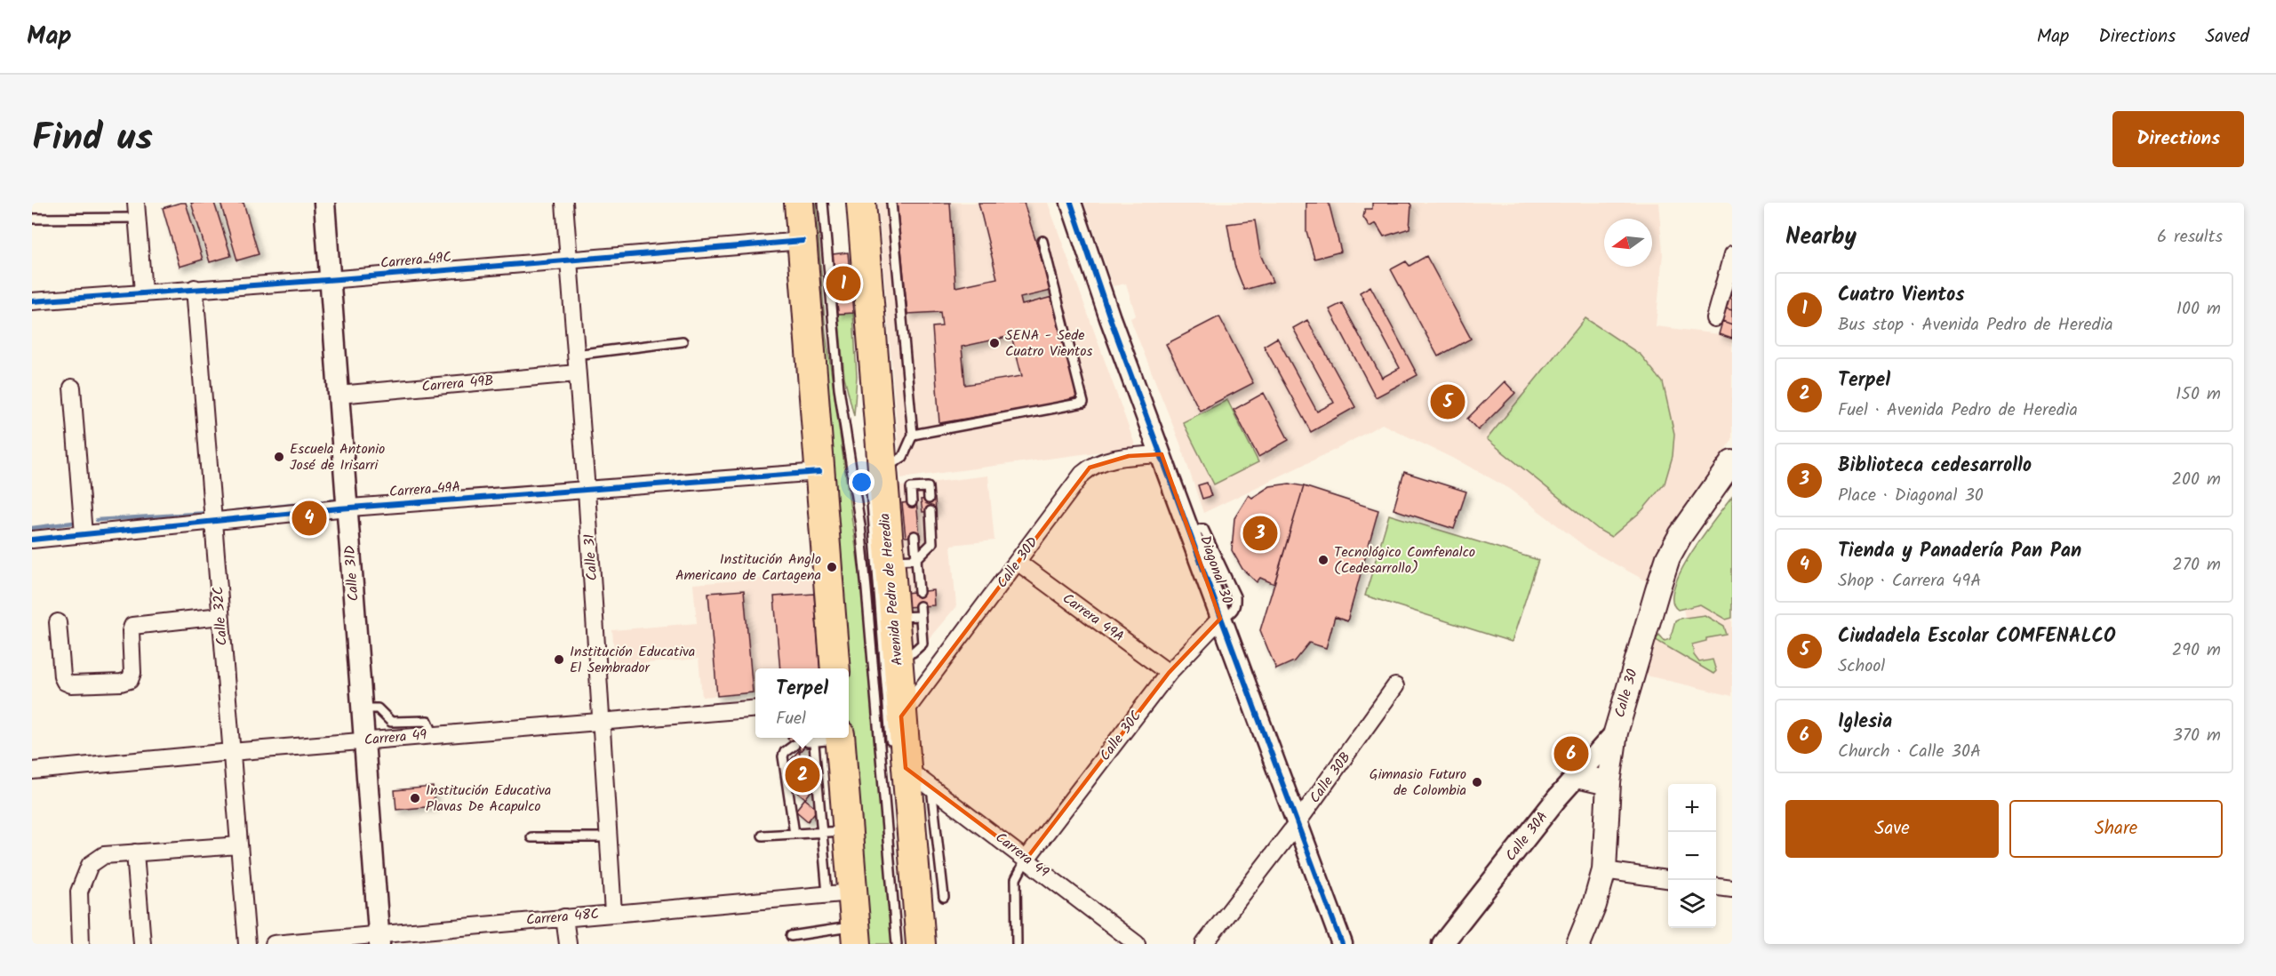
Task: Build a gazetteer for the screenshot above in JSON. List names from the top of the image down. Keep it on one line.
{"streets":{"highway":["Avenida Pedro de Heredia"],"main road":["Calle 30"],"street":["Carrera 49C","Carrera 49B","Carrera 49A","Calle 31","Calle 30D","Diagonal 30","Calle 31D","Calle 32C","Calle 30C","Carrera 49","Calle 30B","Calle 30A","Carrera 48C"]},"crossings":[["Carrera 49C","Calle 31"],["Carrera 49C","Calle 31D"],["Carrera 49C","Calle 32C"],["Carrera 49B","Calle 31"],["Carrera 49B","Calle 31D"],["Carrera 49A","Calle 31"],["Carrera 49A","Calle 30D"],["Carrera 49A","Calle 31D"],["Carrera 49A","Calle 32C"],["Carrera 49A","Calle 30C"],["Calle 31","Carrera 49"],["Calle 31","Carrera 48C"],["Calle 30D","Diagonal 30"],["Calle 30D","Avenida Pedro de Heredia"],["Diagonal 30","Calle 30C"],["Diagonal 30","Calle 30B"],["Calle 31D","Carrera 49"],["Calle 31D","Carrera 48C"],["Avenida Pedro de Heredia","Carrera 49"],["Calle 32C","Carrera 49"],["Calle 30","Calle 30A"],["Calle 30C","Carrera 49"]],"places":["SENA - Sede Cuatro Vientos","Escuela Antonio José de Irisarri","Tecnológico Comfenalco (Cedesarrollo)","Institución Anglo Americano de Cartagena","Institución Educativa El Sembrador","Gimnasio Futuro de Colombia","Institución Educativa Plavas De Acapulco"],"north":"left","page":{"header":"Map","nav":["Map","Directions","Saved"],"title":"Find us","buttons":["Directions",["Save","Share"]],"heading":["Nearby","6 results"],"pins":["1","5","4","3","6","2"],"list":[{"mark":"1","name":"Cuatro Vientos","note":"Bus stop · Avenida Pedro de Heredia","value":"100 m"},{"mark":"2","name":"Terpel","note":"Fuel · Avenida Pedro de Heredia","value":"150 m"},{"mark":"3","name":"Biblioteca cedesarrollo","note":"Place · Diagonal 30","value":"200 m"},{"mark":"4","name":"Tienda y Panadería Pan Pan","note":"Shop · Carrera 49A","value":"270 m"},{"mark":"5","name":"Ciudadela Escolar COMFENALCO","note":"School","value":"290 m"},{"mark":"6","name":"Iglesia","note":"Church · Calle 30A","value":"370 m"}],"popup":["Terpel","Fuel"],"map_buttons":["+","−"]}}
